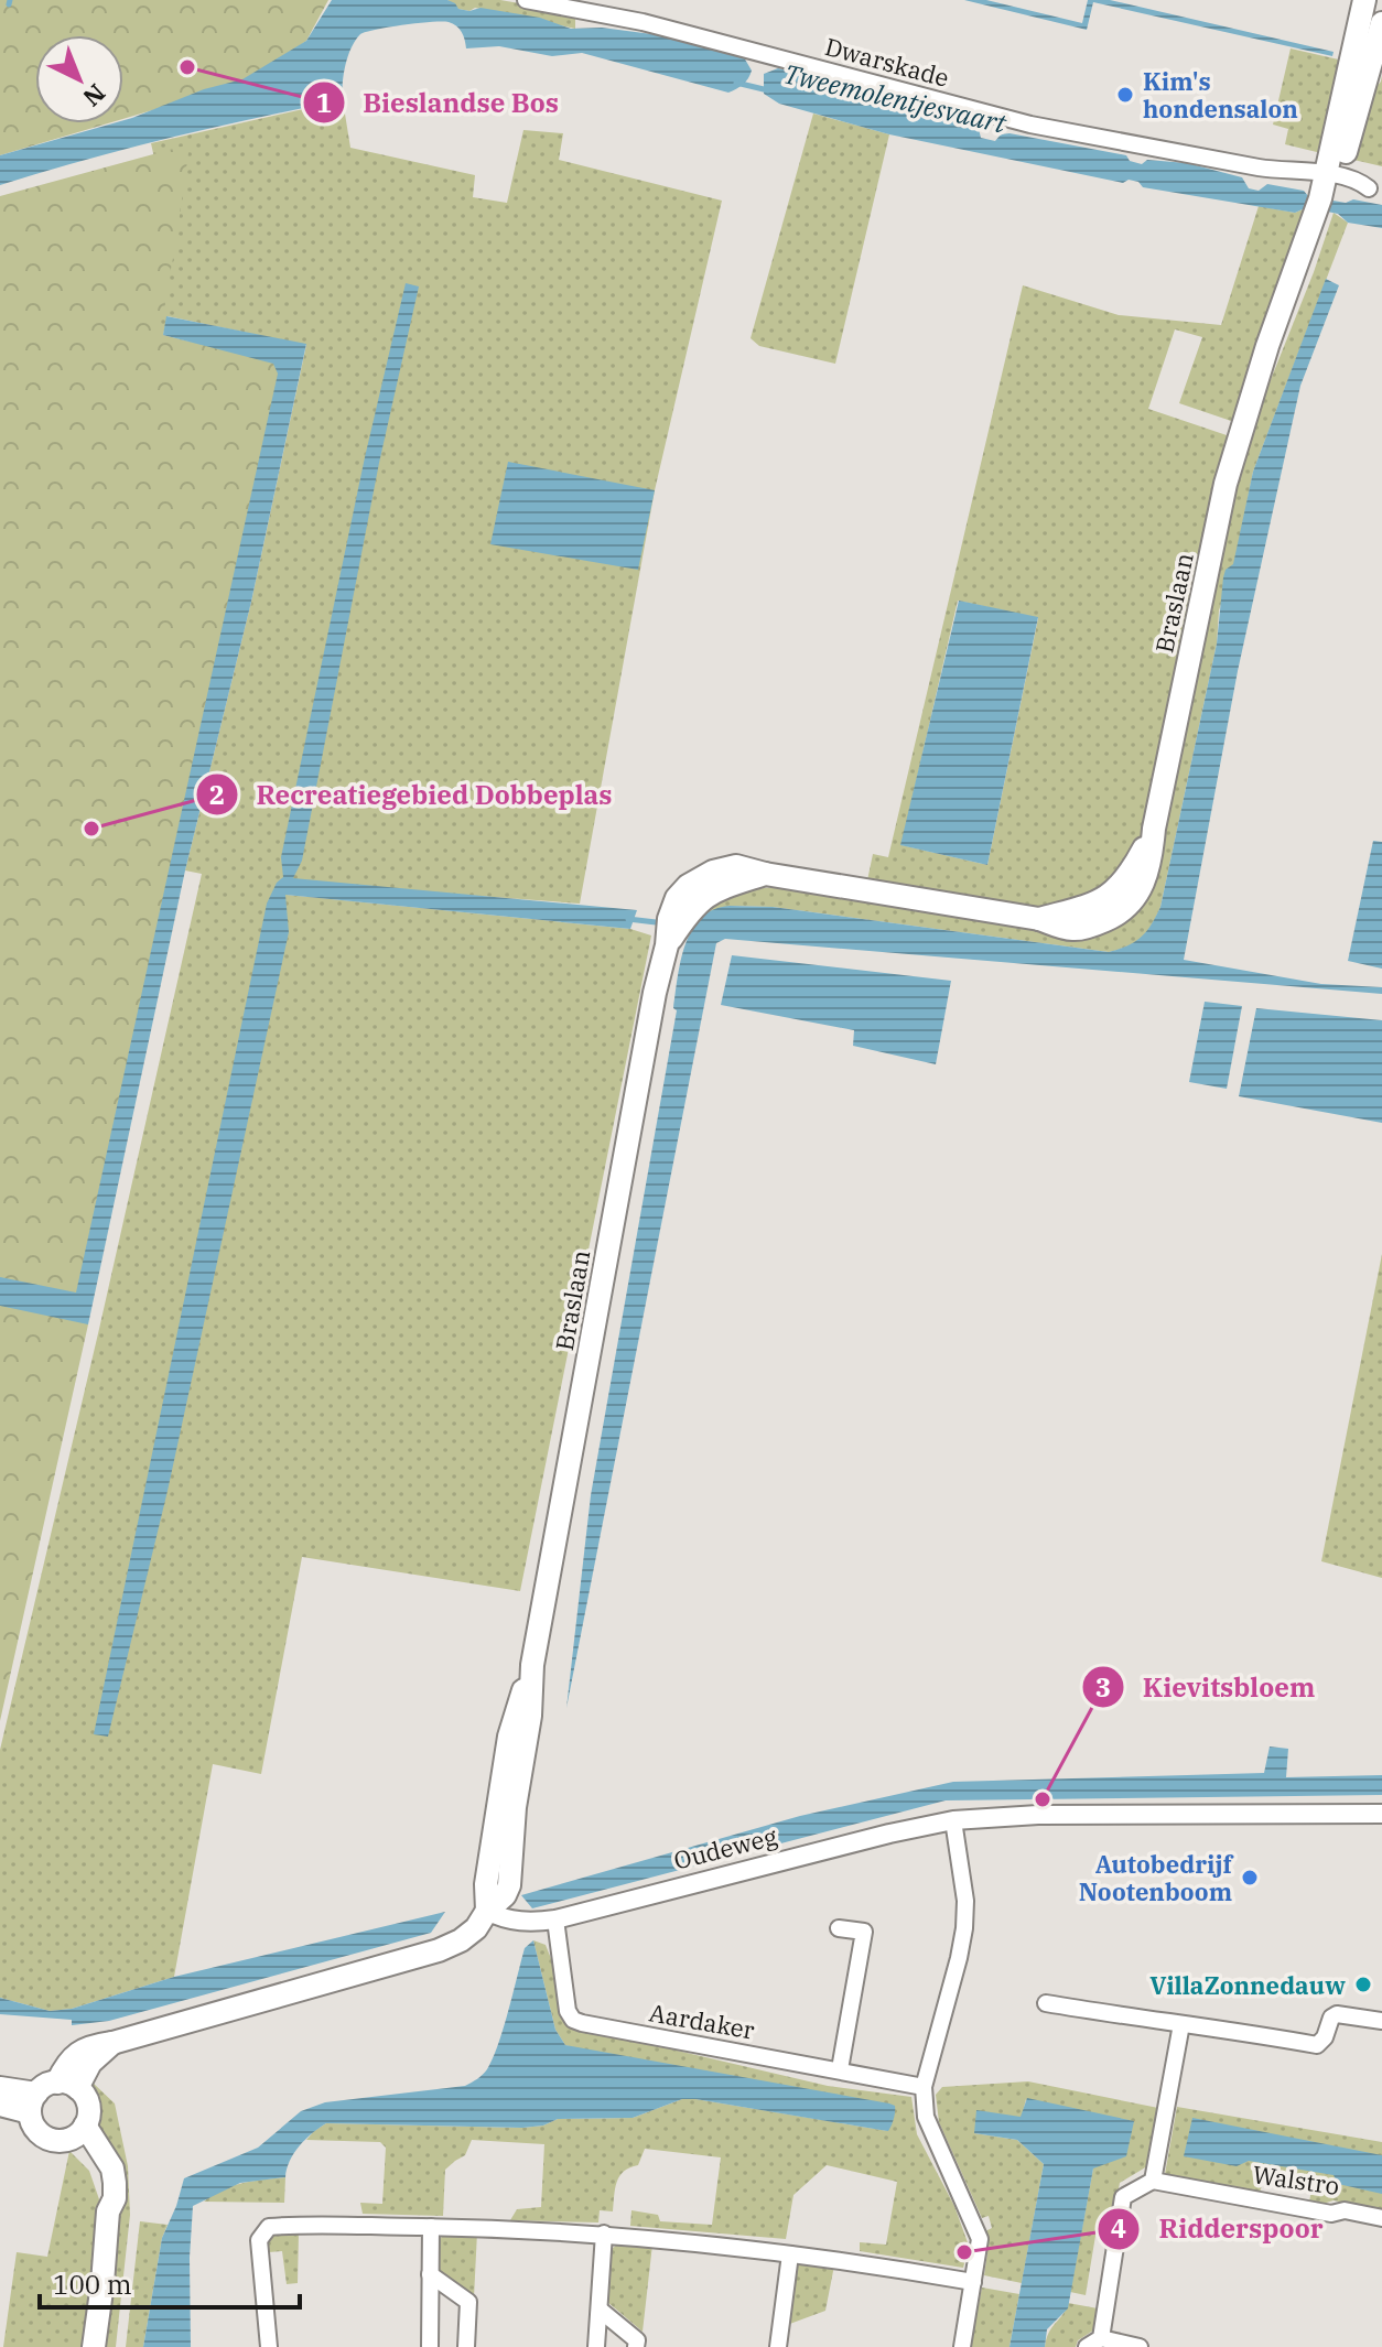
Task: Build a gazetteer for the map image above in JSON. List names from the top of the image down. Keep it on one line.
{"streets":{"main road":["Braslaan"],"street":["Dwarskade","Oudeweg","Aardaker","Walstro"]},"crossings":[["Dwarskade","Braslaan"],["Braslaan","Oudeweg"],["Oudeweg","Aardaker"]],"water":["Tweemolentjesvaart"],"places":["Bieslandse Bos","Kim's hondensalon","Recreatiegebied Dobbeplas","Kievitsbloem","Autobedrijf Nootenboom","VillaZonnedauw","Ridderspoor"],"scale_bar":"100 m","north":"bottom right"}
